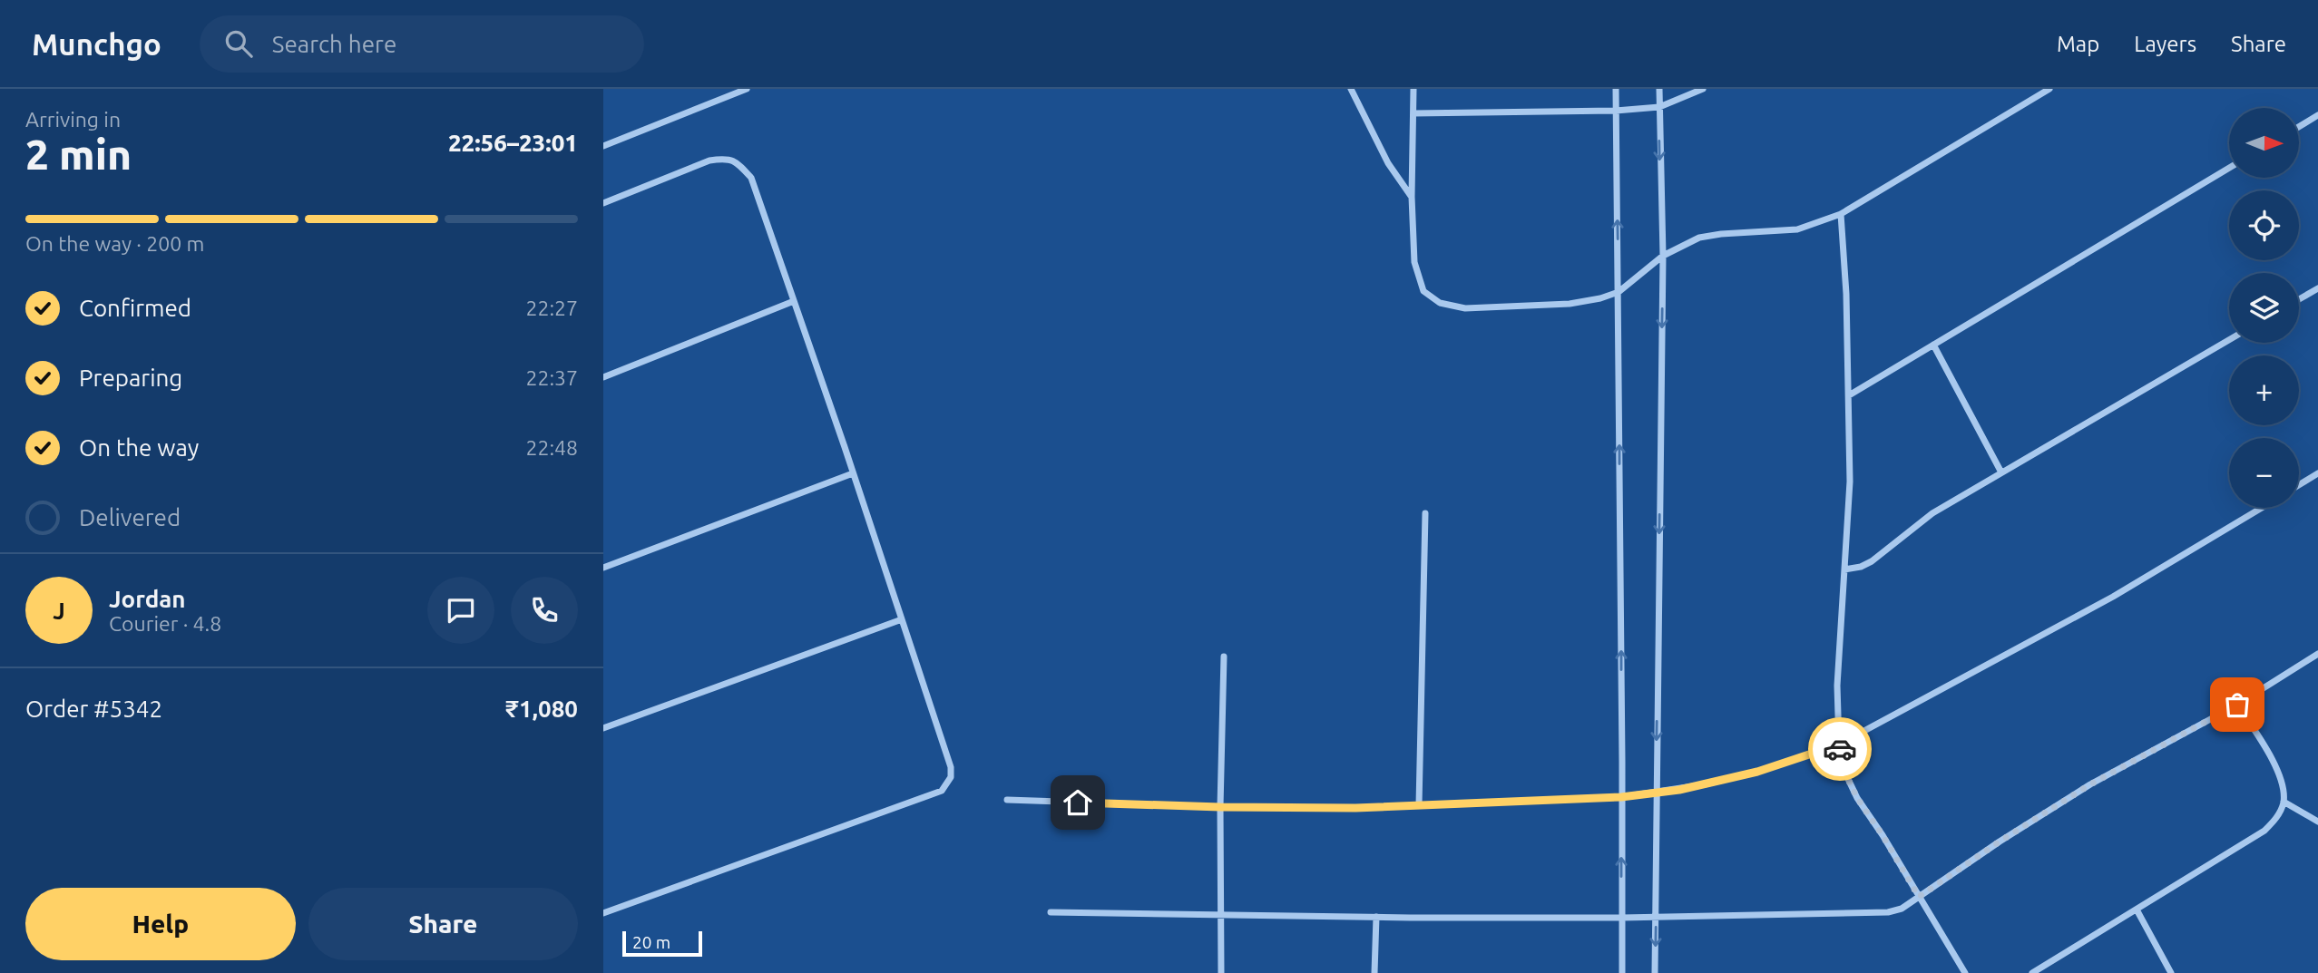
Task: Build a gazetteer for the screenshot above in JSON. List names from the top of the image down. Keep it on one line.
{"scale_bar":"20 m","north":"right","page":{"header":"Munchgo","search":"Search here","nav":["Map","Layers","Share"],"heading":["2 min","Arriving in","22:56–23:01"],"panel":["Jordan","Courier · 4.8","Order #5342","₹1,080"],"map_buttons":["+","−"],"bar":"On the way · 200 m","list":[["Confirmed","22:27"],["Preparing","22:37"],["On the way","22:48"],"Delivered"],"round":"J","buttons":["Help","Share"],"scale":"20 m"}}
